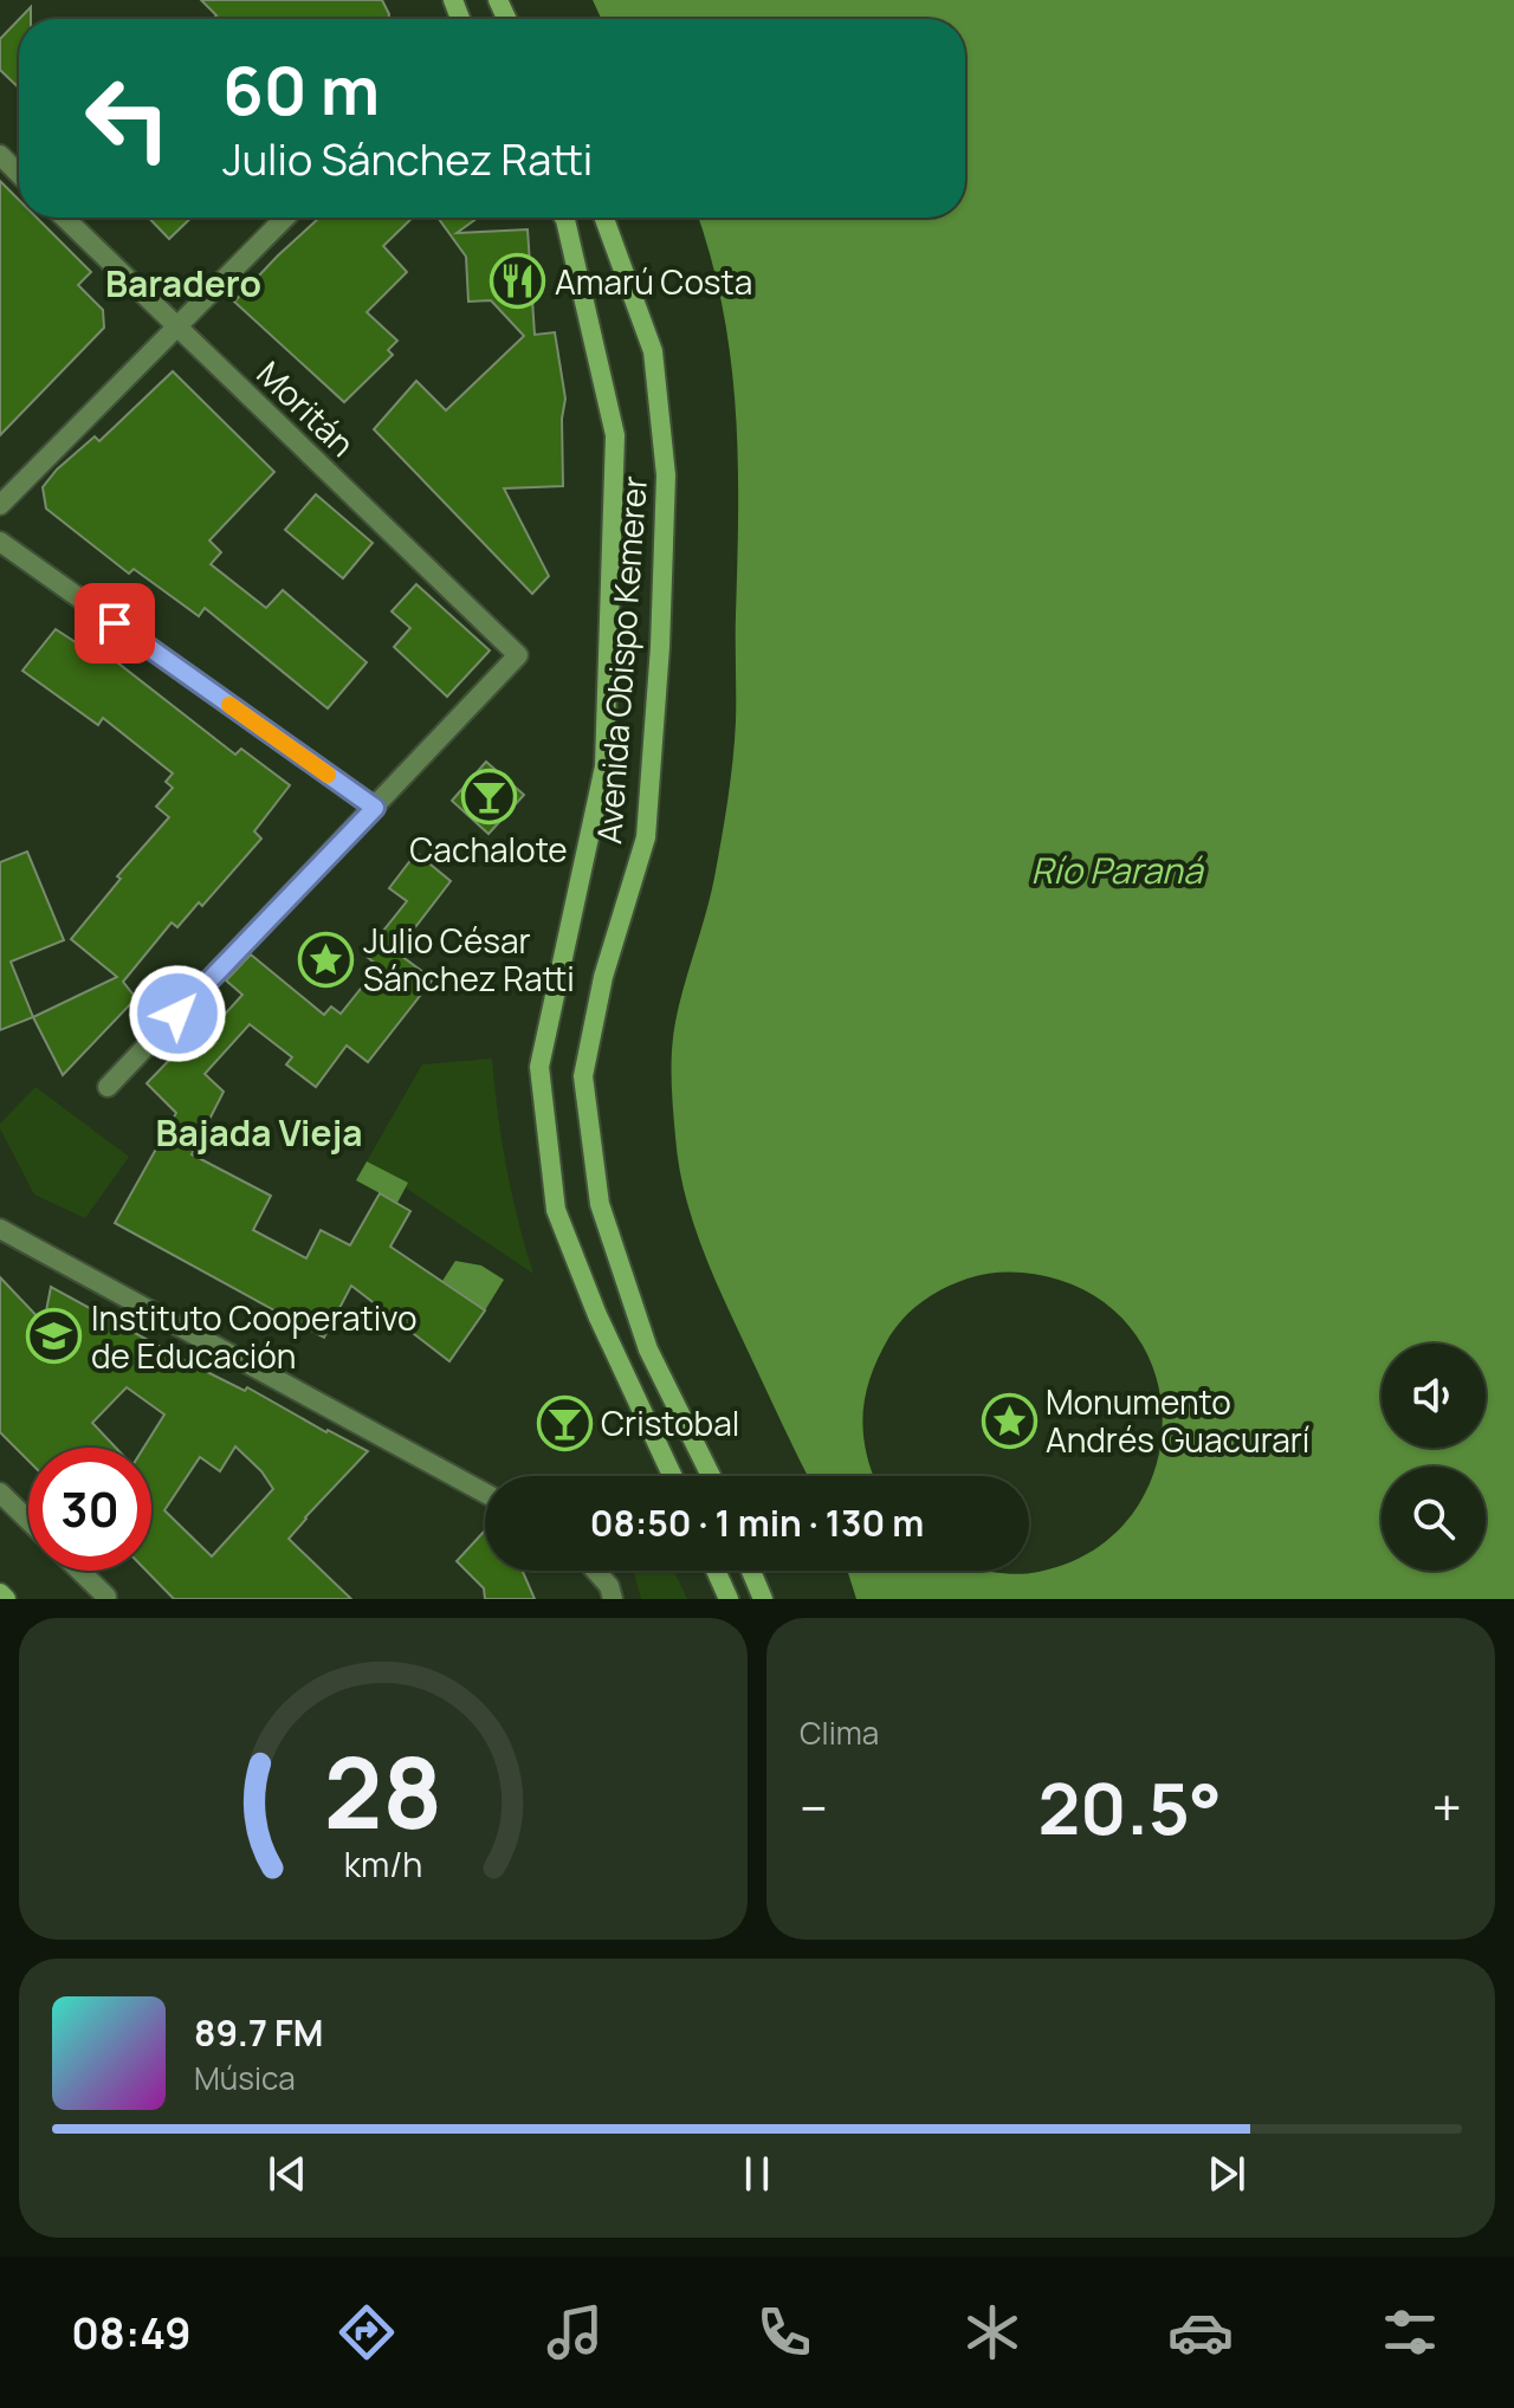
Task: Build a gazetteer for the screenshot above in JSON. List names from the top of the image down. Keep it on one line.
{"streets":{"main road":["Avenida Obispo Kemerer"],"street":["Moritán"]},"districts":["Baradero","Bajada Vieja"],"water":["Río Paraná"],"places":{"restaurant":["Amarú Costa"],"bar":["Cachalote","Cristobal"],"place":["Julio César Sánchez Ratti","Monumento Andrés Guacurarí"],"school or university":["Instituto Cooperativo de Educación"]},"page":{"turn":["60 m","Julio Sánchez Ratti"],"limit":"30","trip":"08:50 · 1 min · 130 m","tile":"Clima","heat":["−","20.5°","+"],"song":["89.7 FM","Música"],"tabs":"08:49","gauge":["28","km/h"]}}
